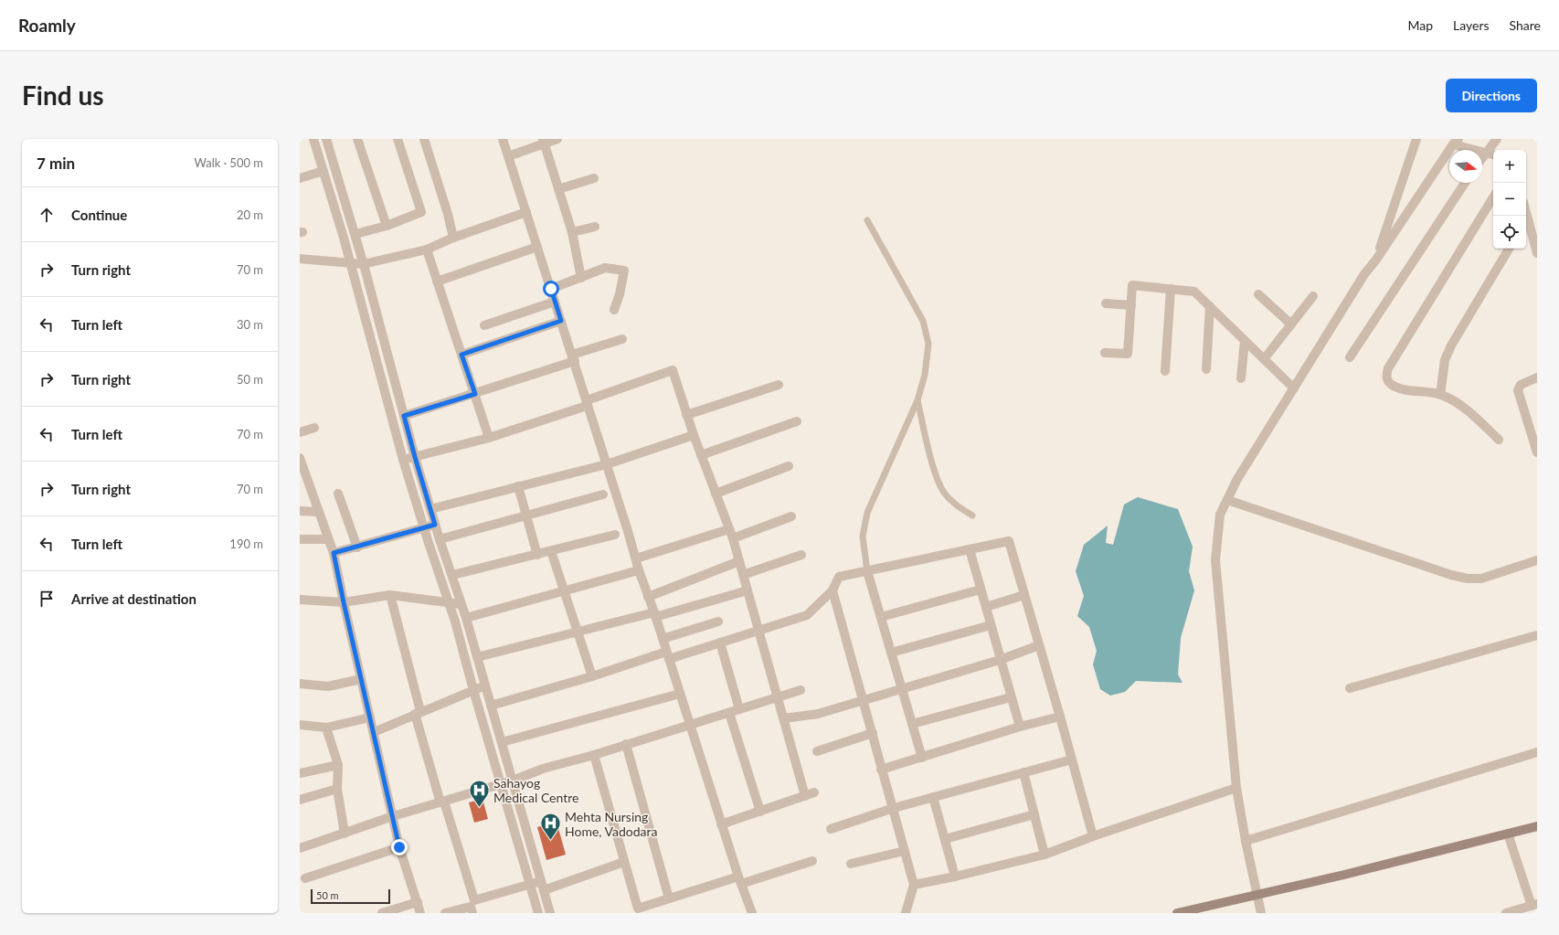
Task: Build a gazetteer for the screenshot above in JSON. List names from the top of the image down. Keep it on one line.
{"places":{"hospital":["Sahayog Medical Centre","Mehta Nursing Home, Vadodara"]},"scale_bar":"50 m","north":"right","page":{"header":"Roamly","nav":["Map","Layers","Share"],"buttons":"Directions","title":"Find us","heading":["7 min","Walk · 500 m"],"map_buttons":["+","−"],"list":[["Continue","20 m"],["Turn right","70 m"],["Turn left","30 m"],["Turn right","50 m"],["Turn left","70 m"],["Turn right","70 m"],["Turn left","190 m"],"Arrive at destination"],"scale":"50 m"}}
